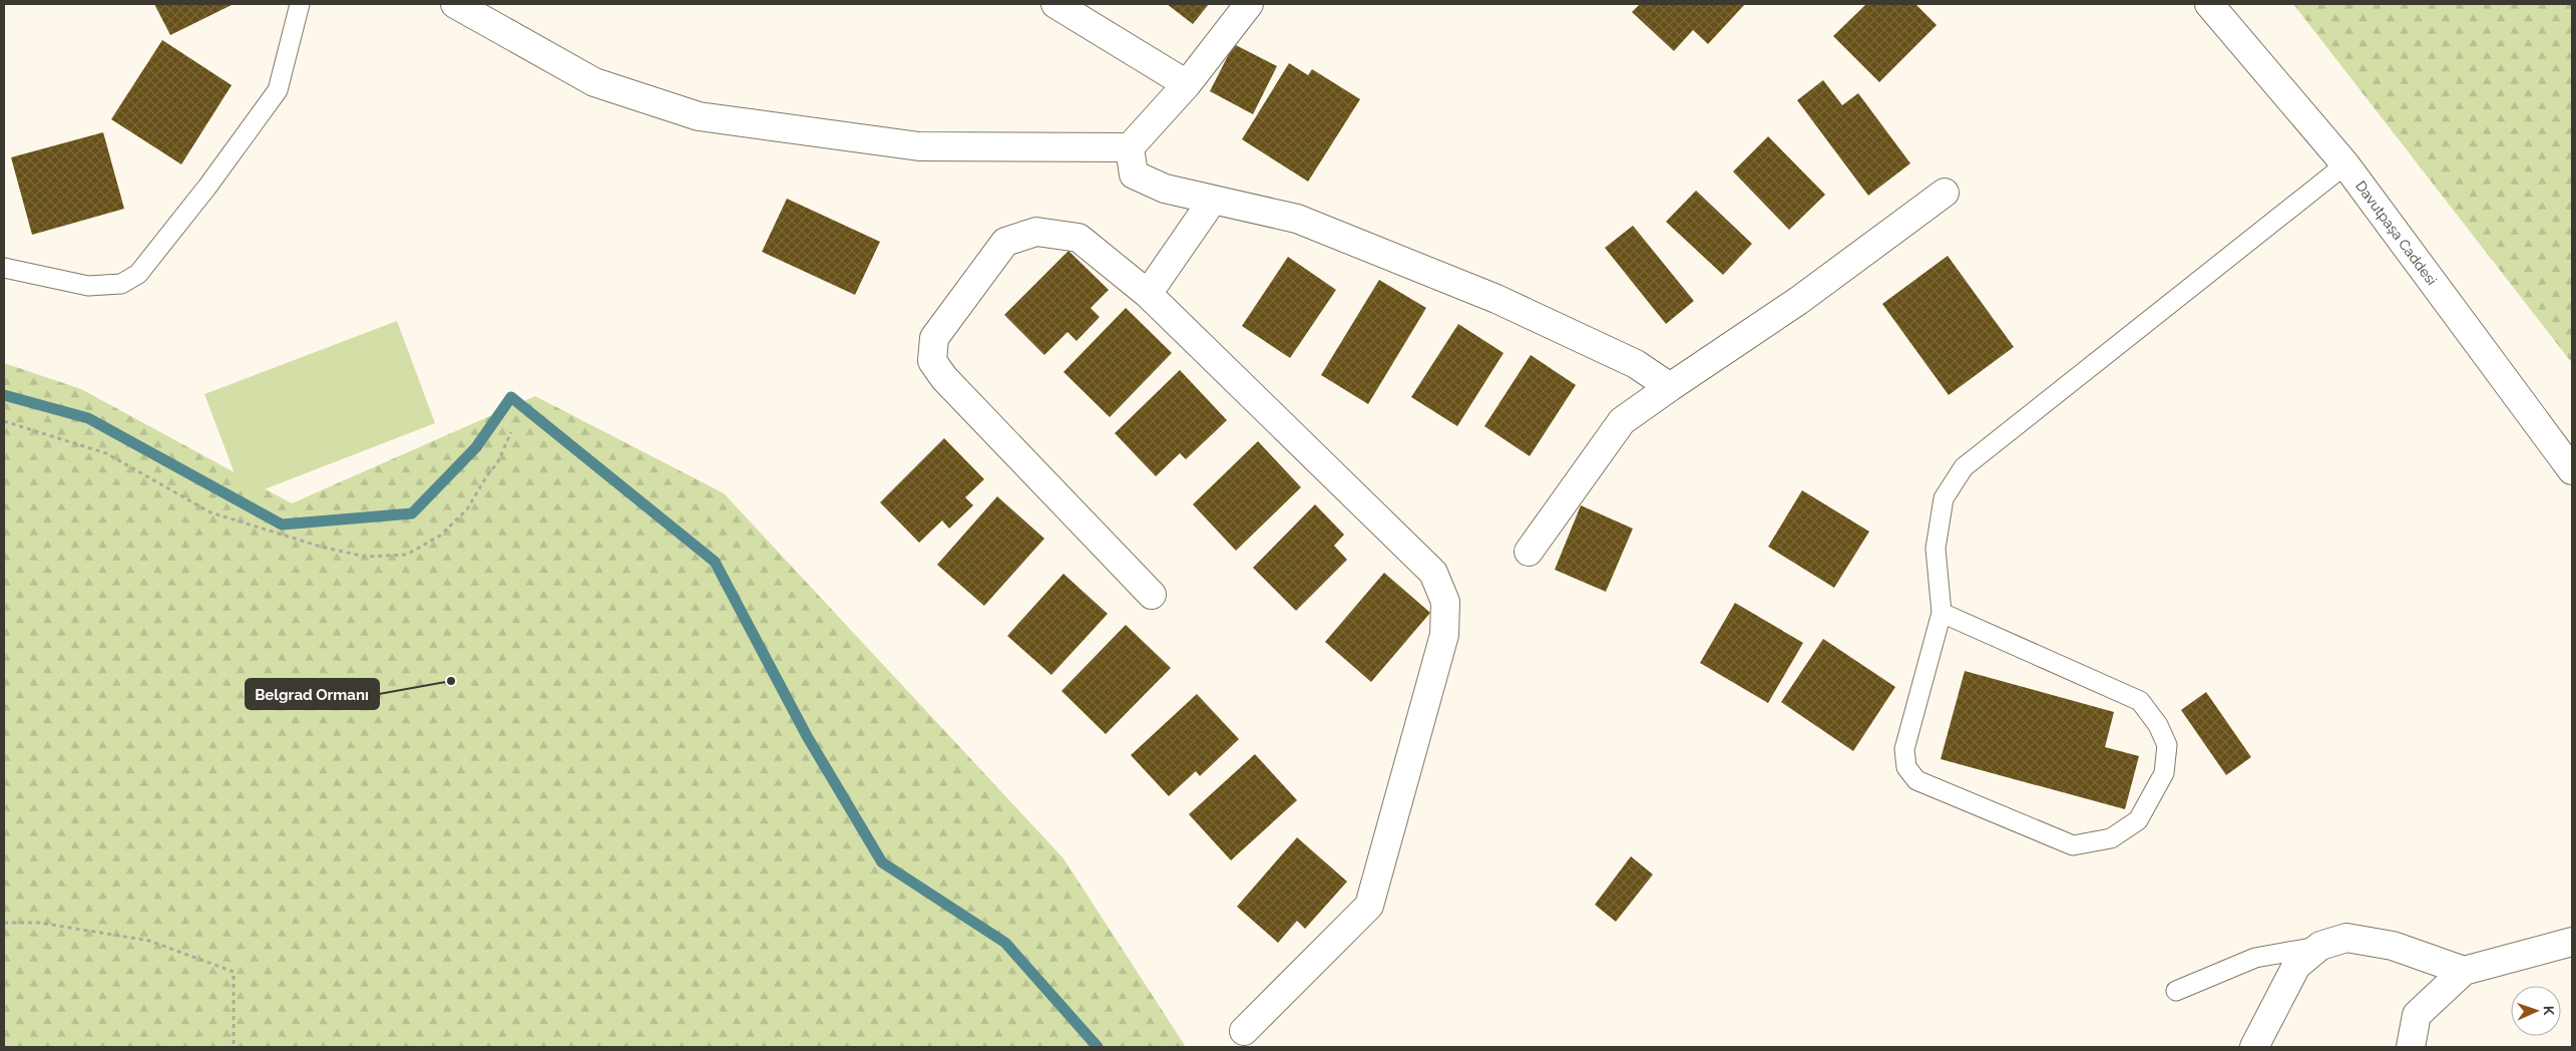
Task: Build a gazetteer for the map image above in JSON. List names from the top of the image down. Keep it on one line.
{"streets":{"street":["Davutpaşa Caddesi"]},"places":["Belgrad Ormanı"],"north":"right"}
